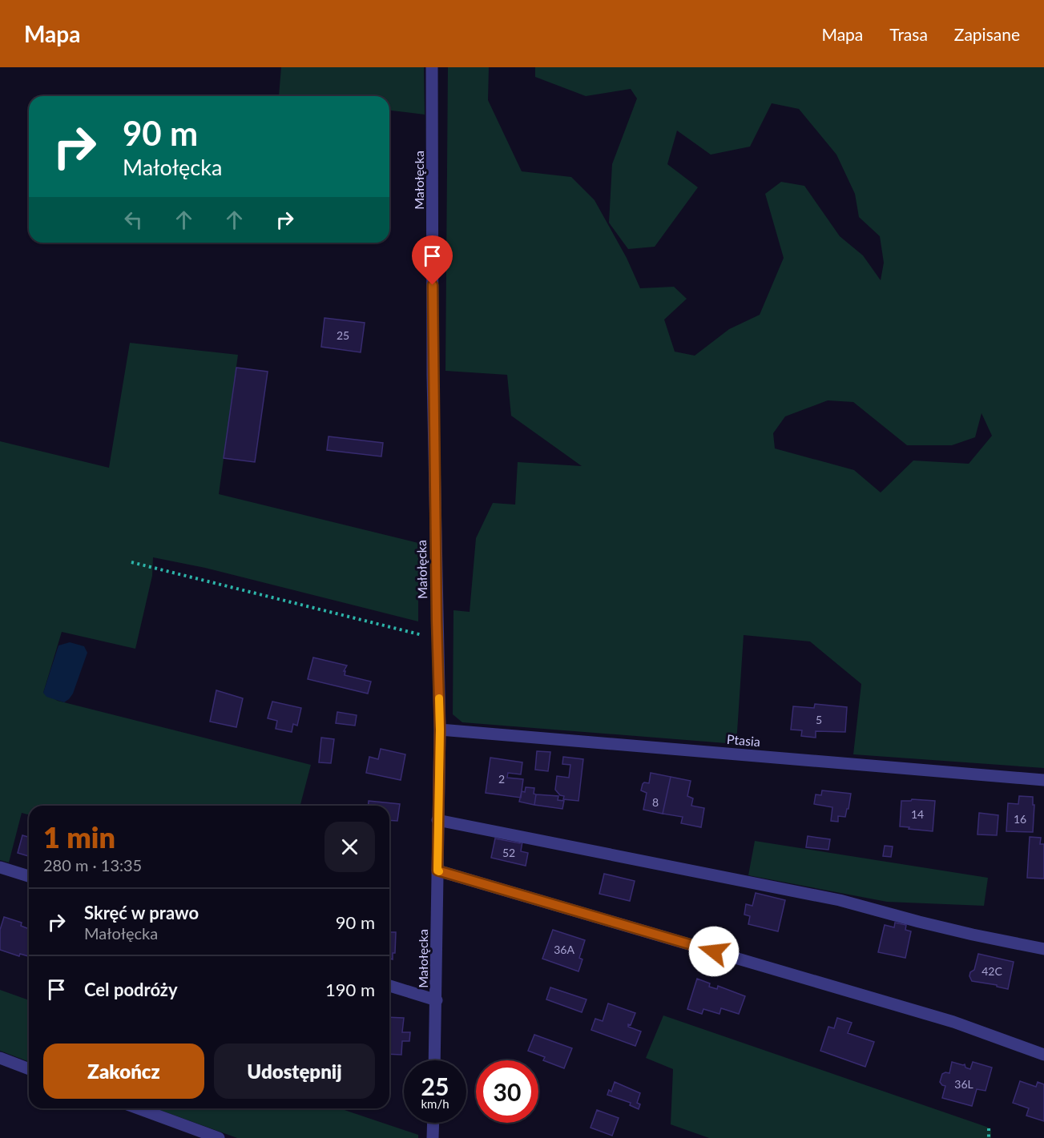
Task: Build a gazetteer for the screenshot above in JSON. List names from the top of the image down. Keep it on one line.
{"streets":{"street":["Małołęcka","Ptasia"]},"crossings":[["Małołęcka","Ptasia"]],"house_numbers":["25","5","2","8","14","16","52","36A","42C","36L"],"page":{"header":"Mapa","nav":["Mapa","Trasa","Zapisane"],"turn":["90 m","Małołęcka"],"heading":["1 min","280 m · 13:35"],"list":[{"name":"Skręć w prawo","note":"Małołęcka","value":"90 m"},{"name":"Cel podróży","value":"190 m"}],"buttons":["Zakończ","Udostępnij"],"speed":"25 km/h","limit":"30"}}
